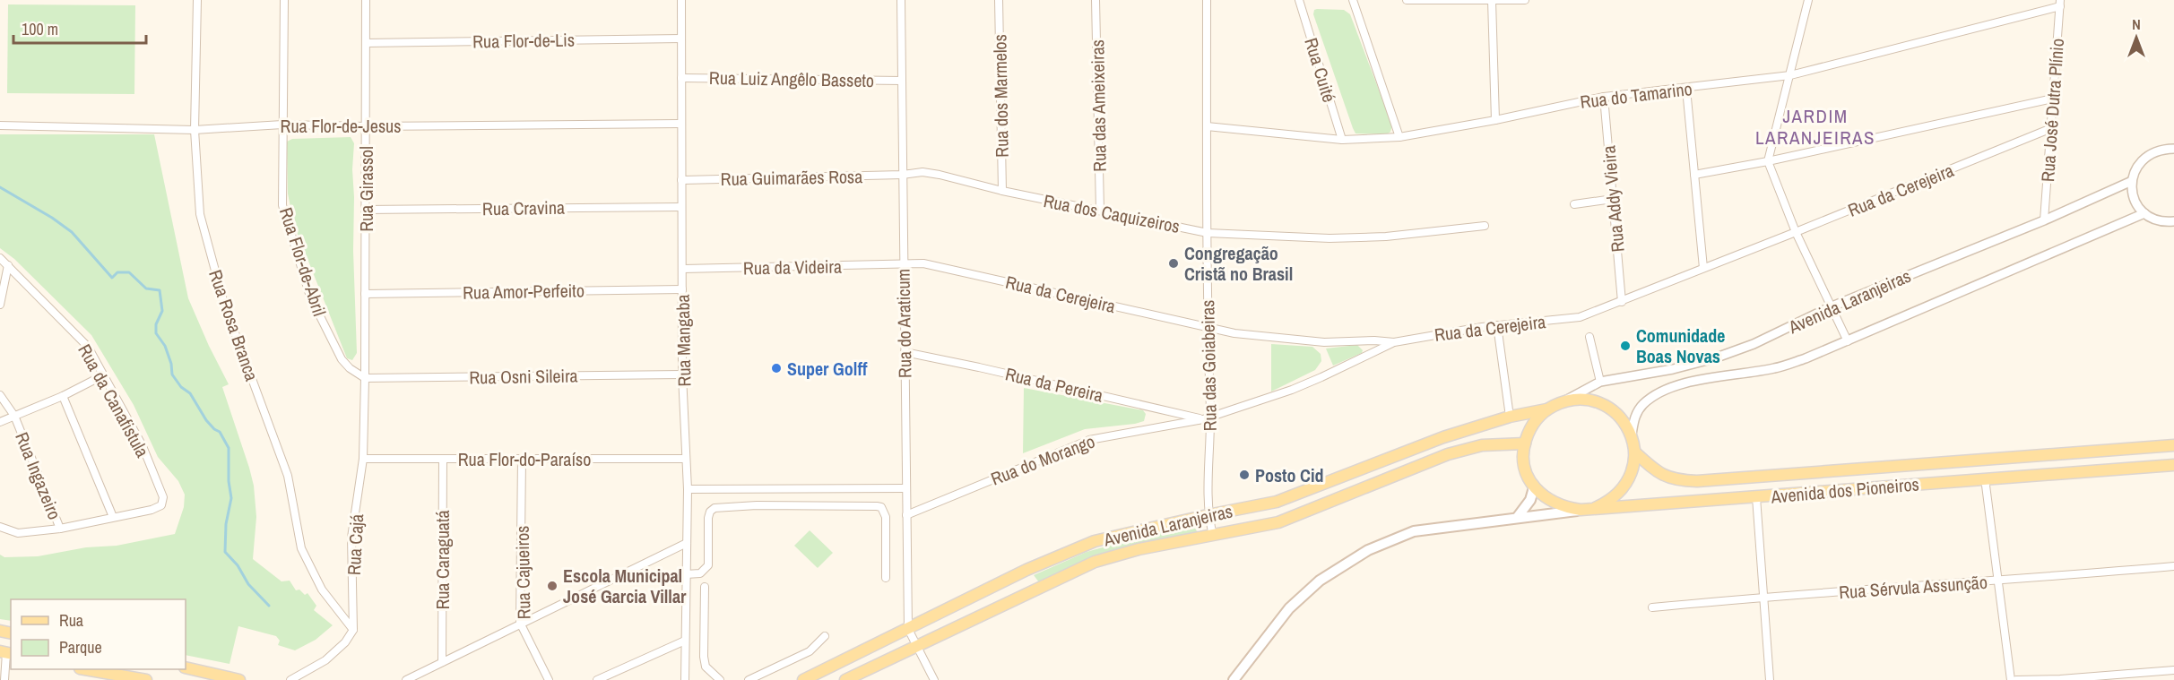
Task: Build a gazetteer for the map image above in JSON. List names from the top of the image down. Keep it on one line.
{"streets":{"main road":["Avenida Laranjeiras","Avenida dos Pioneiros"],"street":["Rua Flor-de-Lis","Rua Cuité","Rua Luiz Angêlo Basseto","Rua do Tamarino","Rua dos Marmelos","Rua das Ameixeiras","Rua José Dutra Plínio","Rua Flor-de-Jesus","Rua Guimarães Rosa","Rua Girassol","Rua da Cerejeira","Rua Addy Vieira","Rua Cravina","Rua dos Caquizeiros","Rua Flor-de-Abril","Rua da Videira","Rua Amor-Perfeito","Rua do Araticum","Rua Rosa Branca","Rua Mangaba","Rua das Goiabeiras","Rua Osni Sileira","Rua da Pereira","Rua da Canafistula","Rua Flor-do-Paraíso","Rua do Morango","Rua Ingazeiro","Rua Cajá","Rua Caraguatá","Rua Cajueiros","Rua Sérvula Assunção"]},"crossings":[["Rua Flor-de-Lis","Rua Girassol"],["Rua Flor-de-Lis","Rua Mangaba"],["Rua Cuité","Rua do Tamarino"],["Rua Luiz Angêlo Basseto","Rua do Araticum"],["Rua Luiz Angêlo Basseto","Rua Mangaba"],["Rua do Tamarino","Rua José Dutra Plínio"],["Rua do Tamarino","Rua Addy Vieira"],["Rua do Tamarino","Rua das Goiabeiras"],["Rua dos Marmelos","Rua dos Caquizeiros"],["Rua das Ameixeiras","Rua dos Caquizeiros"],["Rua José Dutra Plínio","Rua da Cerejeira"],["Rua José Dutra Plínio","Avenida Laranjeiras"],["Rua Flor-de-Jesus","Rua Girassol"],["Rua Flor-de-Jesus","Rua Flor-de-Abril"],["Rua Flor-de-Jesus","Rua Rosa Branca"],["Rua Flor-de-Jesus","Rua Mangaba"],["Rua Guimarães Rosa","Rua dos Caquizeiros"],["Rua Guimarães Rosa","Rua do Araticum"],["Rua Guimarães Rosa","Rua Mangaba"],["Rua Girassol","Rua Cravina"],["Rua Girassol","Rua Flor-de-Abril"],["Rua Girassol","Rua Amor-Perfeito"],["Rua Girassol","Rua Osni Sileira"],["Rua Girassol","Rua Cajá"],["Rua da Cerejeira","Rua Addy Vieira"],["Rua da Cerejeira","Rua da Videira"],["Rua da Cerejeira","Rua do Araticum"],["Rua da Cerejeira","Rua das Goiabeiras"],["Rua da Cerejeira","Rua do Morango"],["Rua Cravina","Rua Mangaba"],["Rua dos Caquizeiros","Rua do Araticum"],["Rua dos Caquizeiros","Rua das Goiabeiras"],["Rua Flor-de-Abril","Rua Osni Sileira"],["Rua Flor-de-Abril","Rua Cajá"],["Rua da Videira","Rua do Araticum"],["Rua da Videira","Rua Mangaba"],["Rua Amor-Perfeito","Rua Mangaba"],["Avenida Laranjeiras","Rua do Araticum"],["Avenida Laranjeiras","Rua das Goiabeiras"],["Avenida Laranjeiras","Avenida dos Pioneiros"],["Rua do Araticum","Rua da Pereira"],["Rua do Araticum","Rua do Morango"],["Rua Rosa Branca","Rua Cajá"],["Rua Mangaba","Rua Osni Sileira"],["Rua Mangaba","Rua Flor-do-Paraíso"],["Rua das Goiabeiras","Rua da Pereira"],["Rua das Goiabeiras","Rua do Morango"],["Rua Osni Sileira","Rua Cajá"],["Rua da Pereira","Rua do Morango"],["Rua Flor-do-Paraíso","Rua Cajá"],["Rua Flor-do-Paraíso","Rua Caraguatá"],["Rua Flor-do-Paraíso","Rua Cajueiros"]],"districts":["JARDIM LARANJEIRAS"],"places":["Congregação Cristã no Brasil","Comunidade Boas Novas","Super Golff","Posto Cid","Escola Municipal José Garcia Villar"],"legend":["Rua","Parque"],"scale_bar":"100 m","north":"top"}
